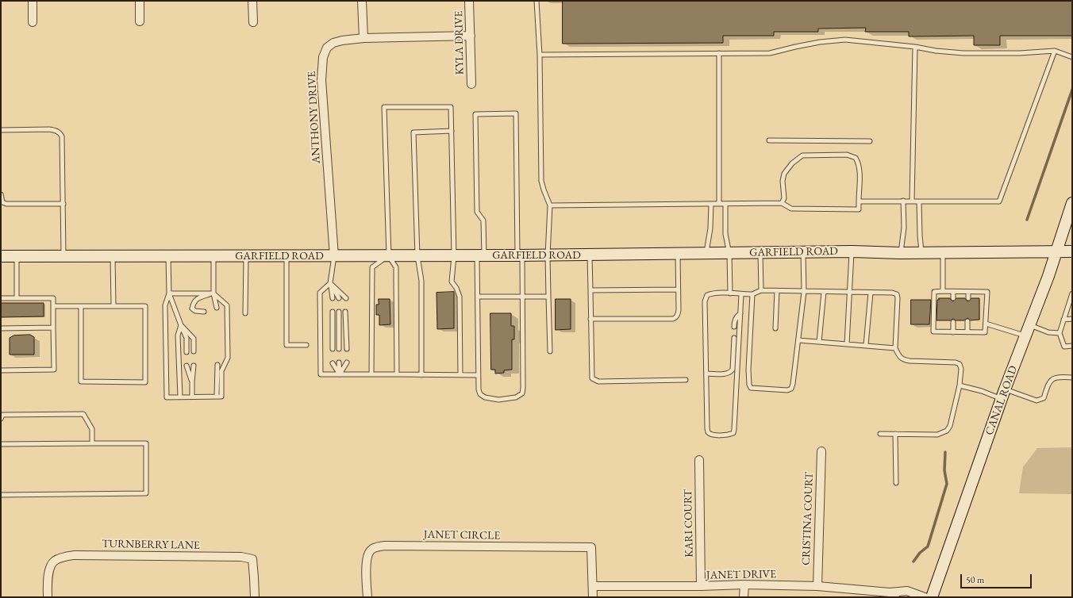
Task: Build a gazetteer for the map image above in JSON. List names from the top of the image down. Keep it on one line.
{"streets":{"main road":["GARFIELD ROAD","CANAL ROAD"],"street":["KYLA DRIVE","ANTHONY DRIVE","CRISTINA COURT","KARI COURT","JANET CIRCLE","TURNBERRY LANE","JANET DRIVE"]},"crossings":[["KYLA DRIVE","ANTHONY DRIVE"],["ANTHONY DRIVE","GARFIELD ROAD"],["GARFIELD ROAD","CANAL ROAD"],["CRISTINA COURT","JANET DRIVE"],["KARI COURT","JANET DRIVE"],["JANET CIRCLE","JANET DRIVE"]],"scale_bar":"50 m"}
